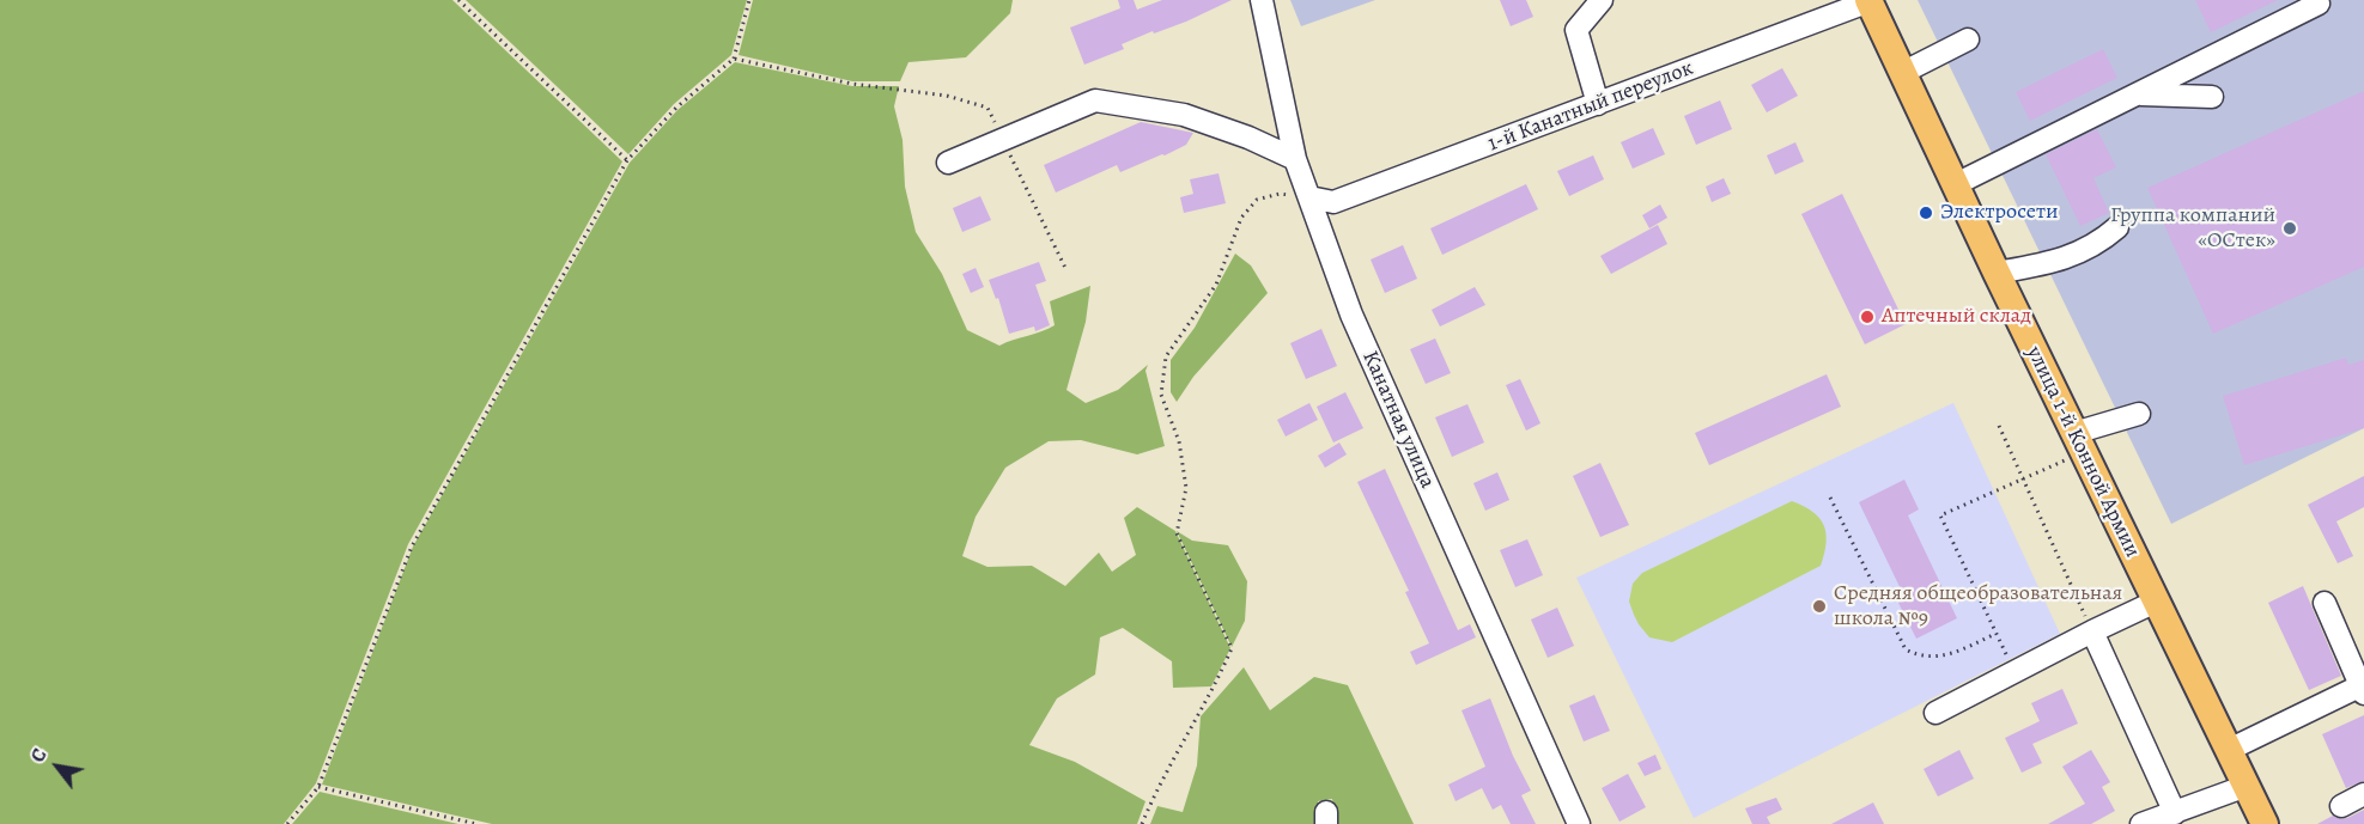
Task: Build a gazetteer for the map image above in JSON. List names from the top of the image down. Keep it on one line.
{"streets":{"main road":["улица 1-й Конной Армии"],"street":["1-й Канатный переулок","Канатная улица"]},"crossings":[["1-й Канатный переулок","Канатная улица"],["1-й Канатный переулок","улица 1-й Конной Армии"]],"places":["Электросети","Группа компаний «ОСтек»","Аптечный склад","Средняя общеобразовательная школа №9"],"north":"top left"}
